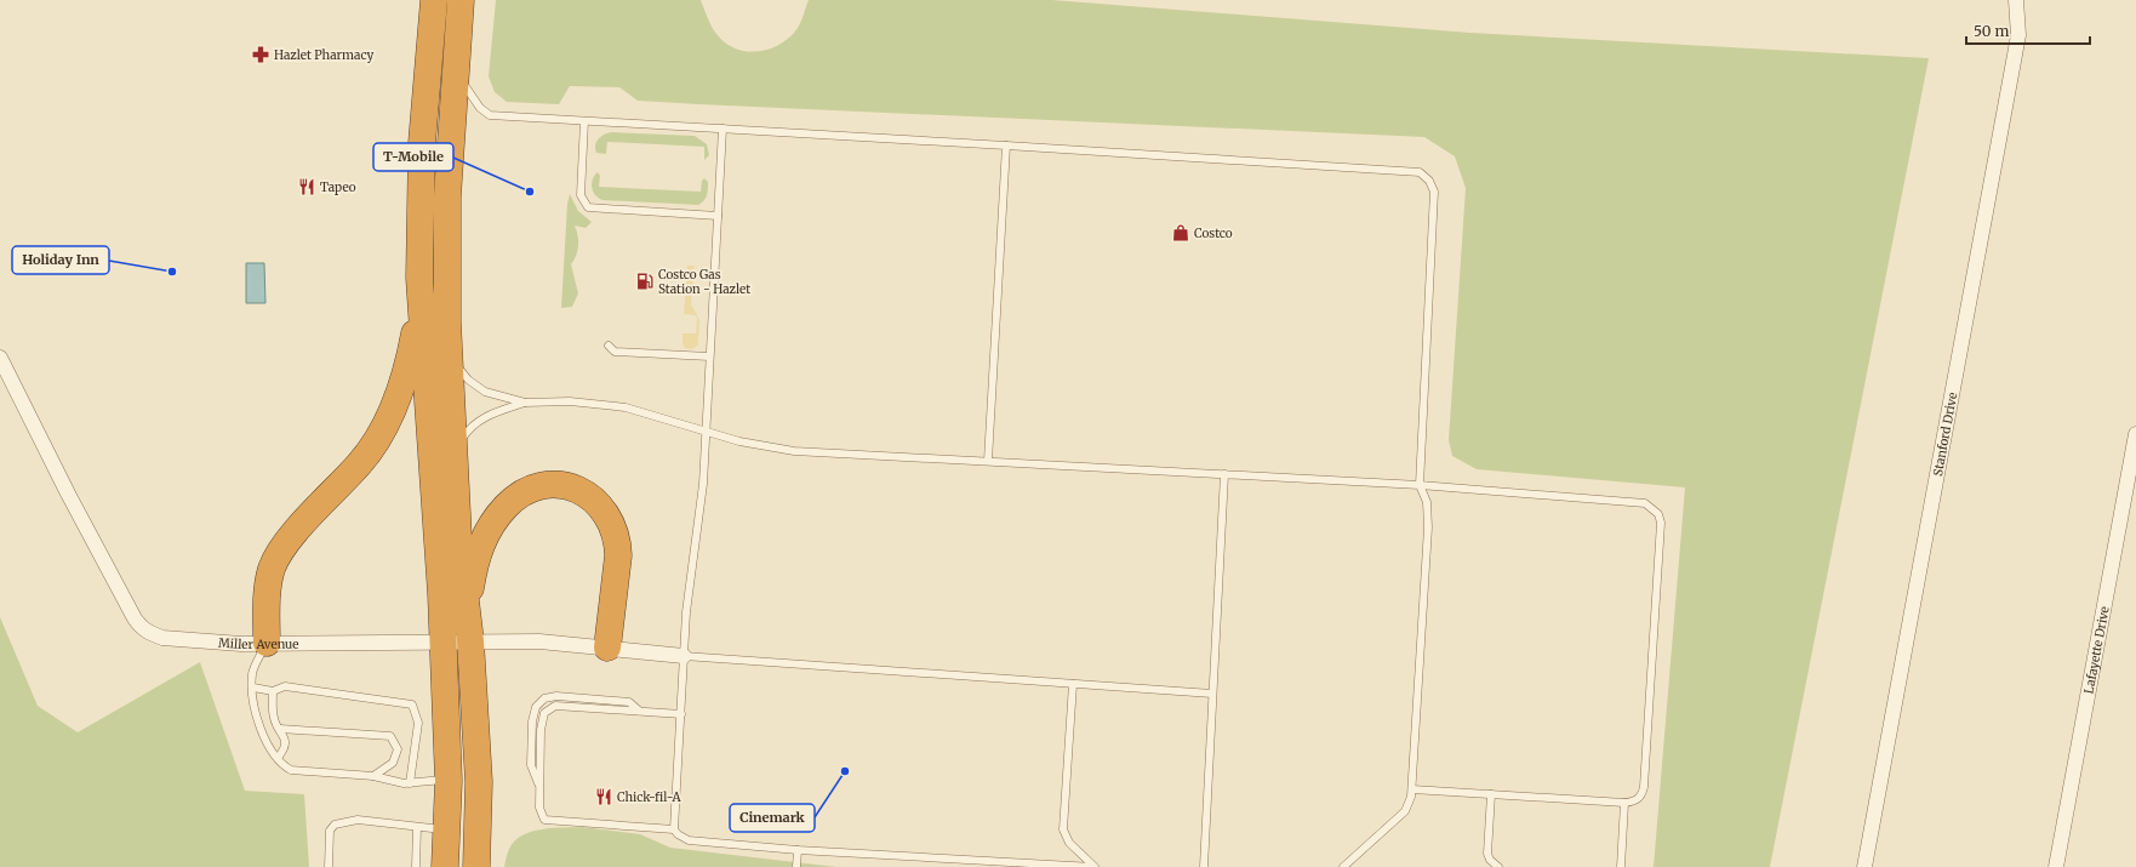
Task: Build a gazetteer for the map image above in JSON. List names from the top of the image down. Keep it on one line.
{"streets":{"street":["Stanford Drive","Miller Avenue","Lafayette Drive"]},"places":{"pharmacy":["Hazlet Pharmacy"],"restaurant":["Tapeo","Chick-fil-A"],"other":["T-Mobile","Holiday Inn","Cinemark"],"shop":["Costco"],"fuel station":["Costco Gas Station - Hazlet"]},"scale_bar":"50 m"}
